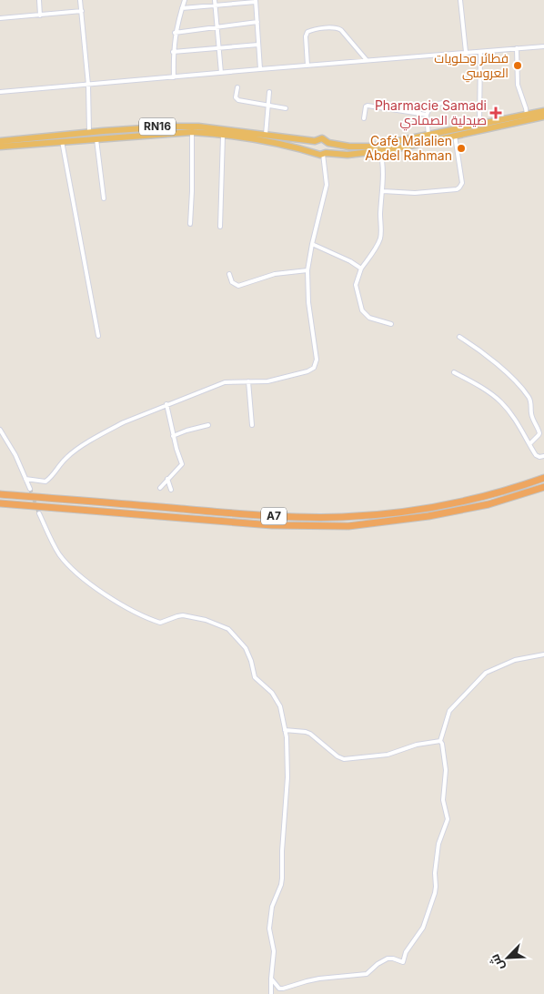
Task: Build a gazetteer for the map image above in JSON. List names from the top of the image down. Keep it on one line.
{"streets":{"highway":["RN16","A7"]},"places":{"other":["فطائر وحلويات العروسي","Café Malalien Abdel Rahman"],"health":["Pharmacie Samadi صيدلية الصمادي"]},"north":"bottom left"}
